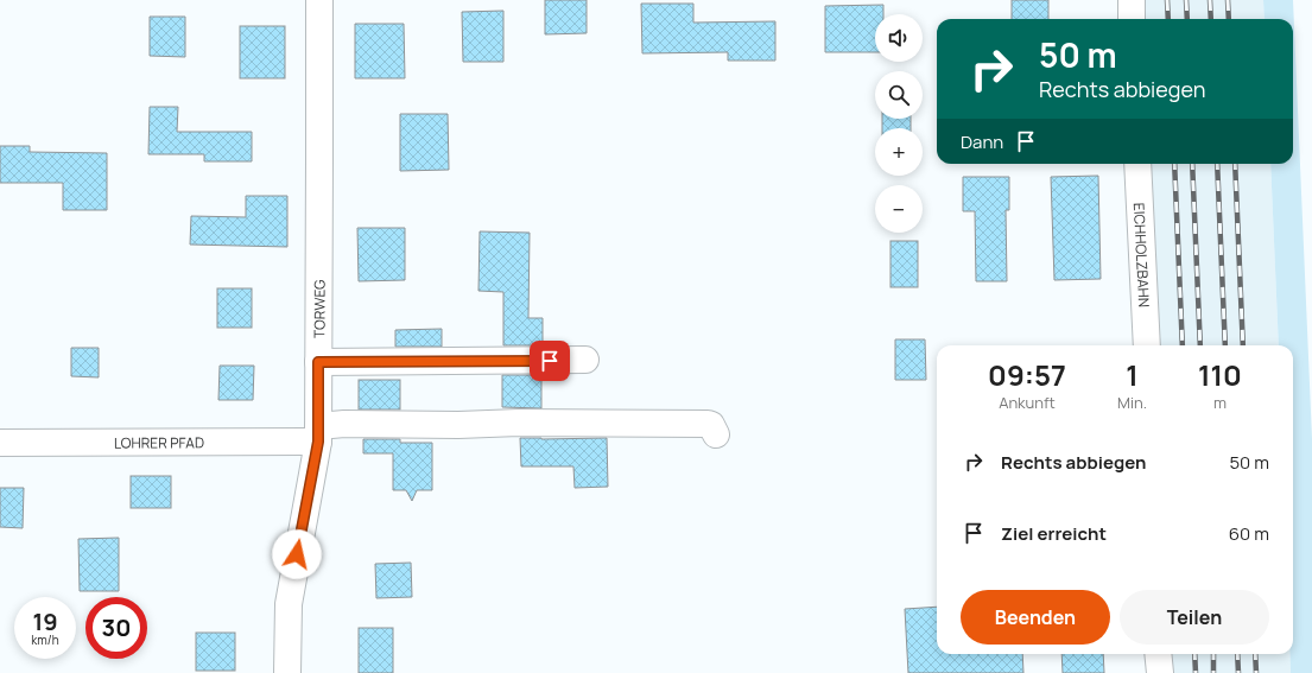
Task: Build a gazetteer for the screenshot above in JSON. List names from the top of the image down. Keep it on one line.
{"streets":{"street":["EICHHOLZBAHN","TORWEG","LOHRER PFAD"]},"crossings":[["TORWEG","LOHRER PFAD"]],"page":{"map_buttons":["+","−"],"turn":["50 m","Rechts abbiegen"],"then":"Dann","eta":["09:57","Ankunft","1","Min.","110","m"],"list":[{"name":"Rechts abbiegen","value":"50 m"},{"name":"Ziel erreicht","value":"60 m"}],"buttons":["Beenden","Teilen"],"speed":"19 km/h","limit":"30"}}
